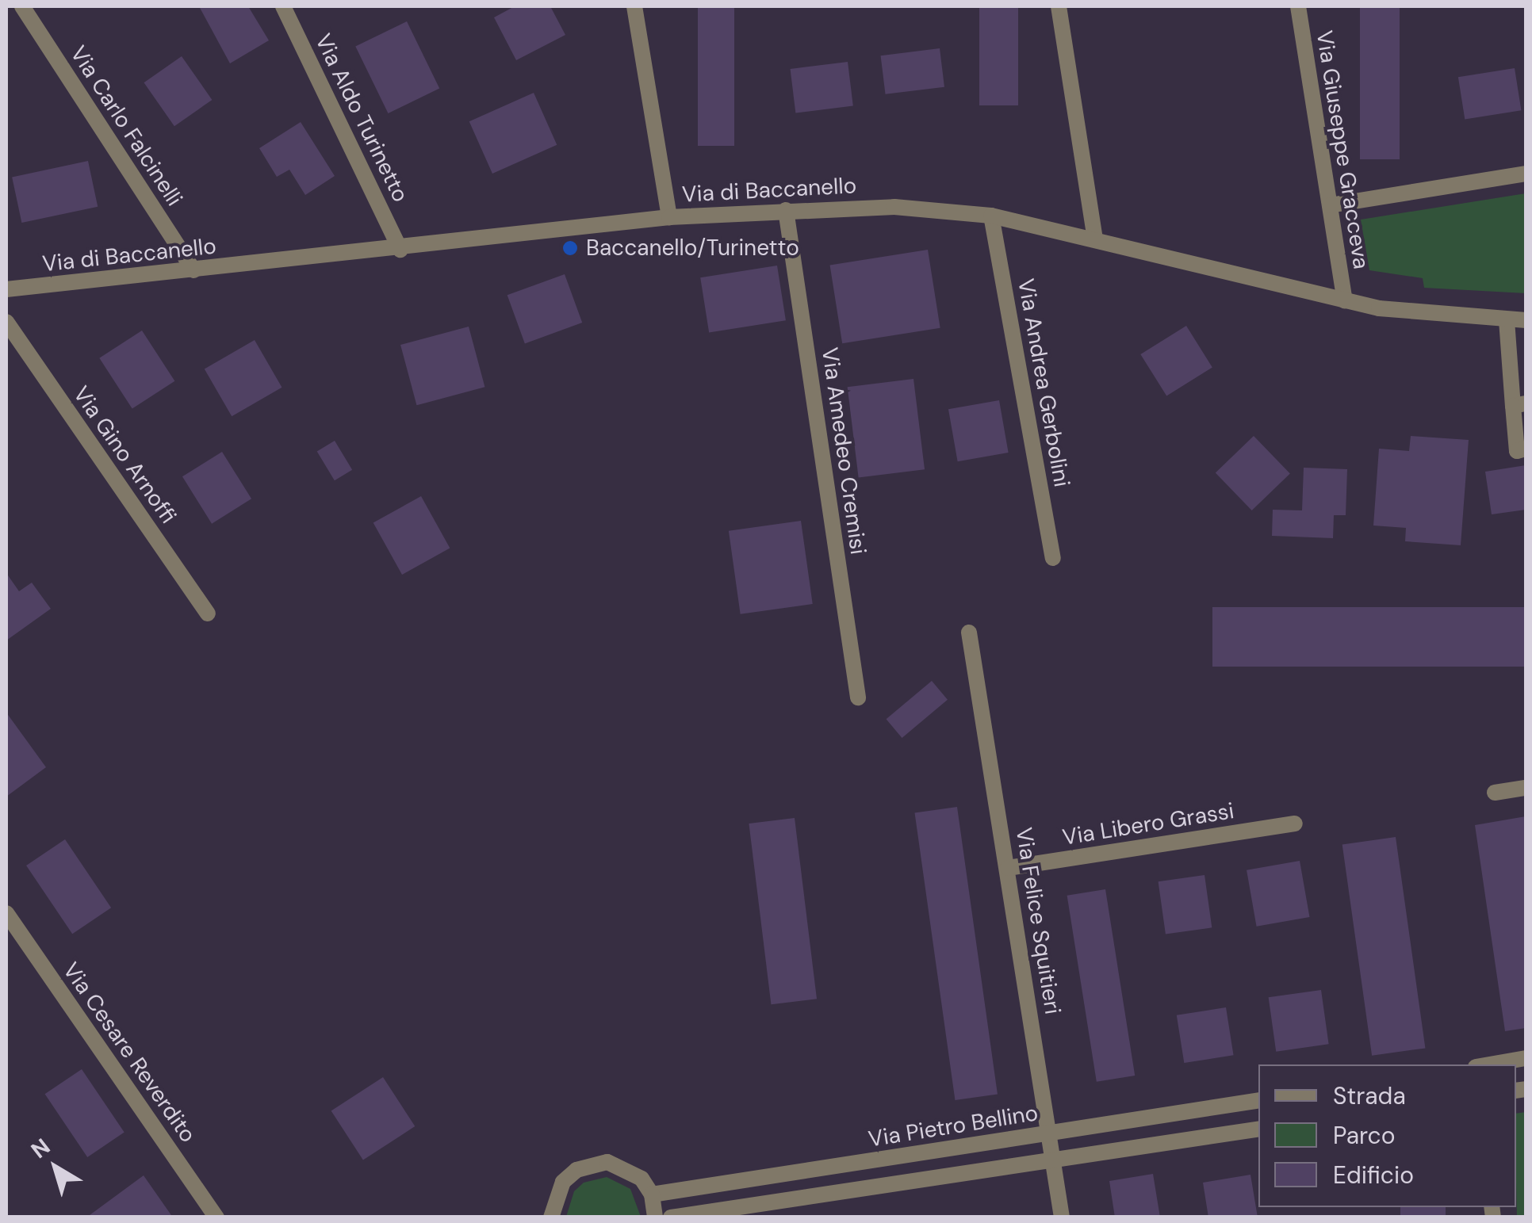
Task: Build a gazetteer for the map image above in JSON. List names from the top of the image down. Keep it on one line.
{"streets":{"street":["Via Aldo Turinetto","Via Carlo Falcinelli","Via Giuseppe Gracceva","Via di Baccanello","Via Andrea Gerbolini","Via Amedeo Cremisi","Via Gino Arnoffi","Via Libero Grassi","Via Felice Squitieri","Via Cesare Reverdito","Via Pietro Bellino"]},"crossings":[["Via Aldo Turinetto","Via di Baccanello"],["Via Carlo Falcinelli","Via di Baccanello"],["Via Giuseppe Gracceva","Via di Baccanello"],["Via di Baccanello","Via Andrea Gerbolini"],["Via di Baccanello","Via Amedeo Cremisi"],["Via Libero Grassi","Via Felice Squitieri"],["Via Felice Squitieri","Via Pietro Bellino"]],"places":["Baccanello/Turinetto"],"legend":["Strada","Parco","Edificio"],"north":"top left"}
